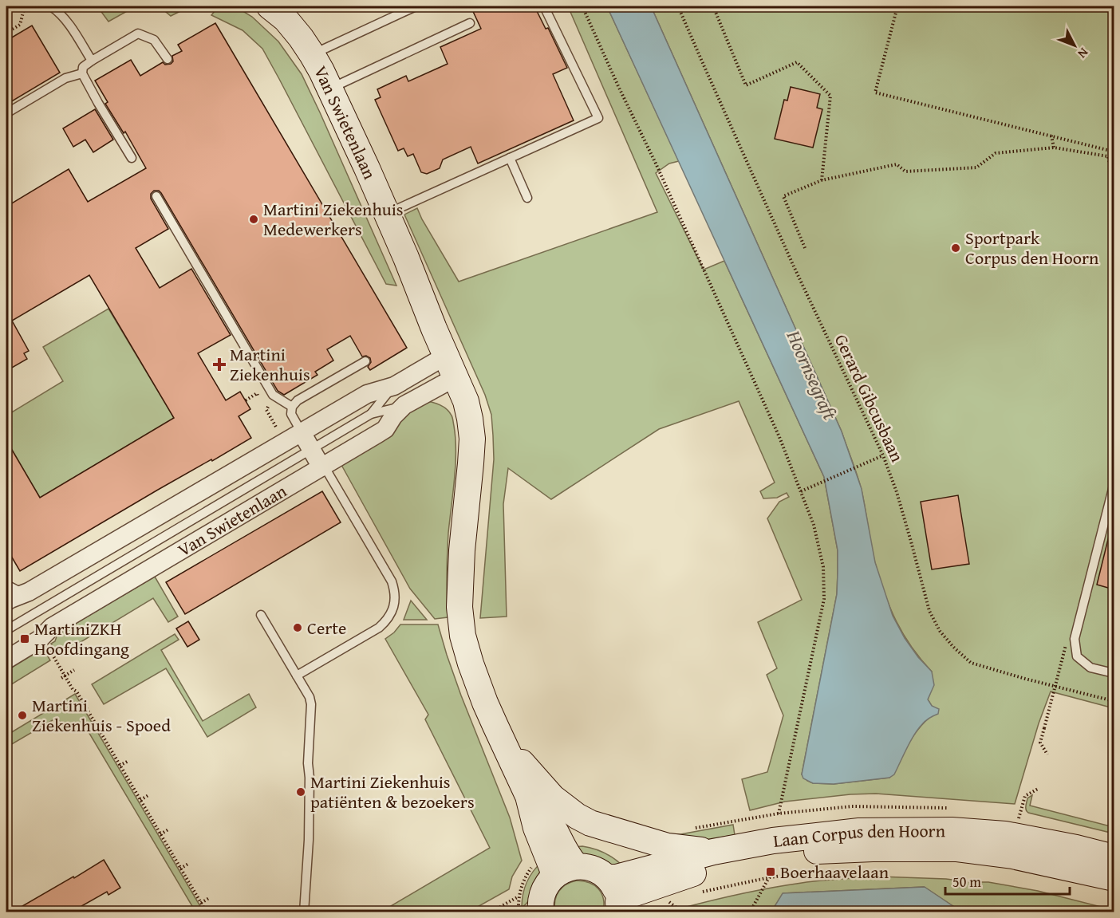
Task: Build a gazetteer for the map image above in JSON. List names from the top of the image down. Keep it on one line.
{"streets":{"main road":["Van Swietenlaan","Laan Corpus den Hoorn"],"path":["Gerard Gibcusbaan"]},"water":["Hoornsegraft"],"places":{"other":["Martini Ziekenhuis Medewerkers","Sportpark Corpus den Hoorn","Certe","Martini Ziekenhuis - Spoed","Martini Ziekenhuis patiënten & bezoekers"],"health":["Martini Ziekenhuis"],"transit":["MartiniZKH Hoofdingang","Boerhaavelaan"]},"scale_bar":"50 m","north":"bottom right"}
